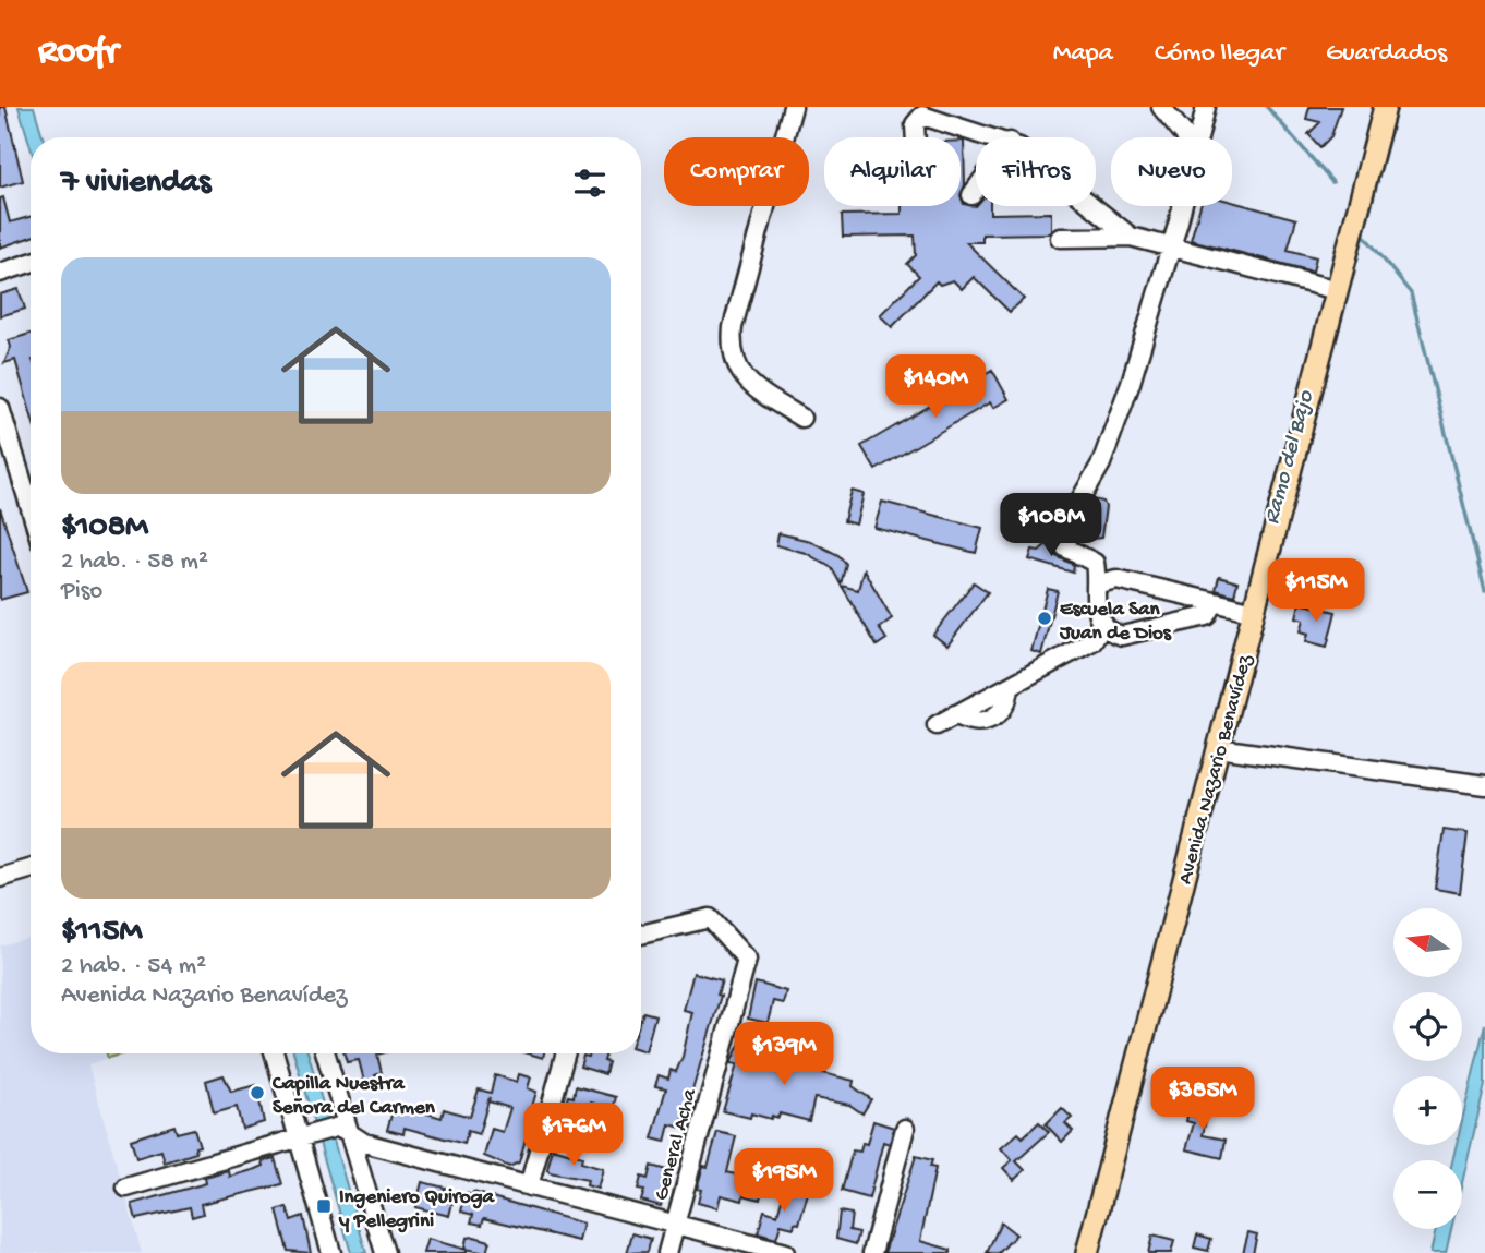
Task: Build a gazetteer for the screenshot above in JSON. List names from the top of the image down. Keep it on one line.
{"streets":{"main road":["Avenida Nazario Benavídez"],"street":["General Acha"]},"water":["Ramo del Bajo"],"places":{"other":["Escuela San Juan de Dios","Capilla Nuestra Señora del Carmen"],"transit":["Ingeniero Quiroga y Pellegrini"]},"north":"left","page":{"header":"Roofr","nav":["Mapa","Cómo llegar","Guardados"],"chip":["Comprar","Alquilar","Filtros","Nuevo"],"heading":"7 viviendas","list":[{"name":"$108M","note":"2 hab. · 58 m² · Piso"},{"name":"$115M","note":"2 hab. · 54 m² · Avenida Nazario Benavídez"}],"price":["$140M","$108M","$115M","$139M","$385M","$176M","$195M"],"map_buttons":["+","−"]}}
